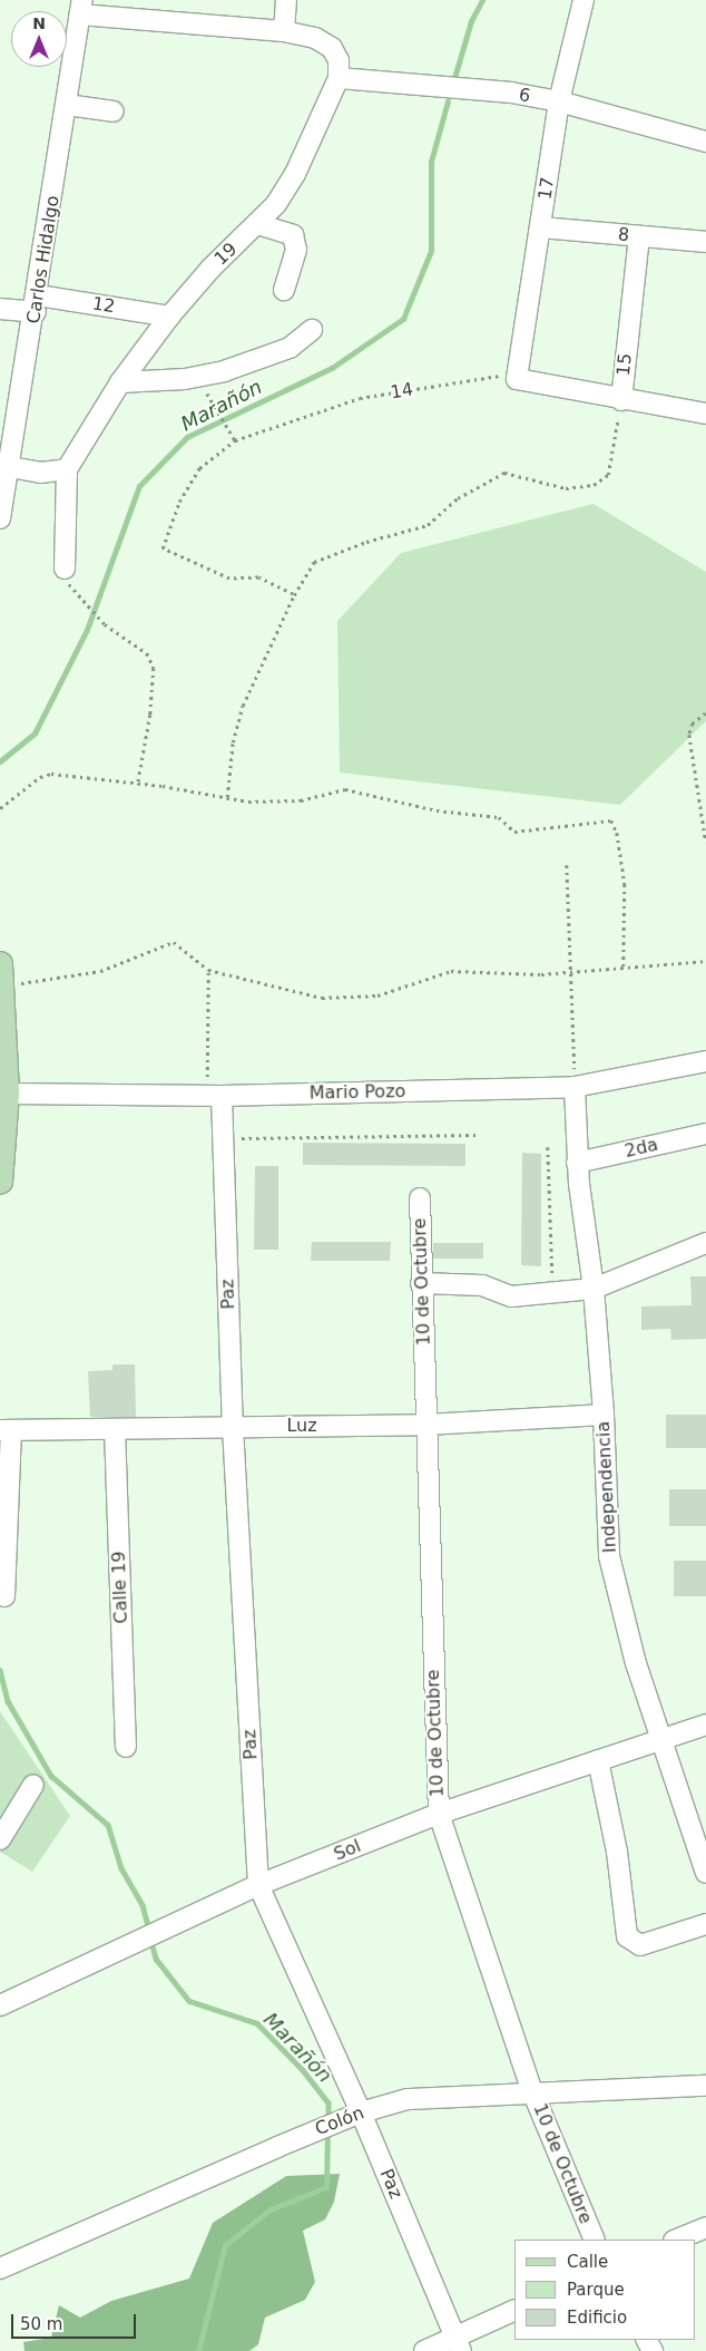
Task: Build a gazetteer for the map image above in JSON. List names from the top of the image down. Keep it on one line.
{"streets":{"street":["6","17","8","19","Carlos Hidalgo","12","15","Mario Pozo","2da","10 de Octubre","Paz","Luz","Independencia","Calle 19","Sol","Colón"],"path":["14"]},"crossings":[["6","17"],["6","19"],["17","8"],["17","14"],["8","15"],["19","12"],["Carlos Hidalgo","12"],["15","14"],["Mario Pozo","Paz"],["Mario Pozo","Independencia"],["2da","Independencia"],["10 de Octubre","Luz"],["10 de Octubre","Sol"],["10 de Octubre","Colón"],["Paz","Luz"],["Paz","Sol"],["Paz","Colón"],["Luz","Independencia"],["Luz","Calle 19"],["Independencia","Sol"]],"water":["Marañón"],"legend":["Calle","Parque","Edificio"],"scale_bar":"50 m","north":"top"}
